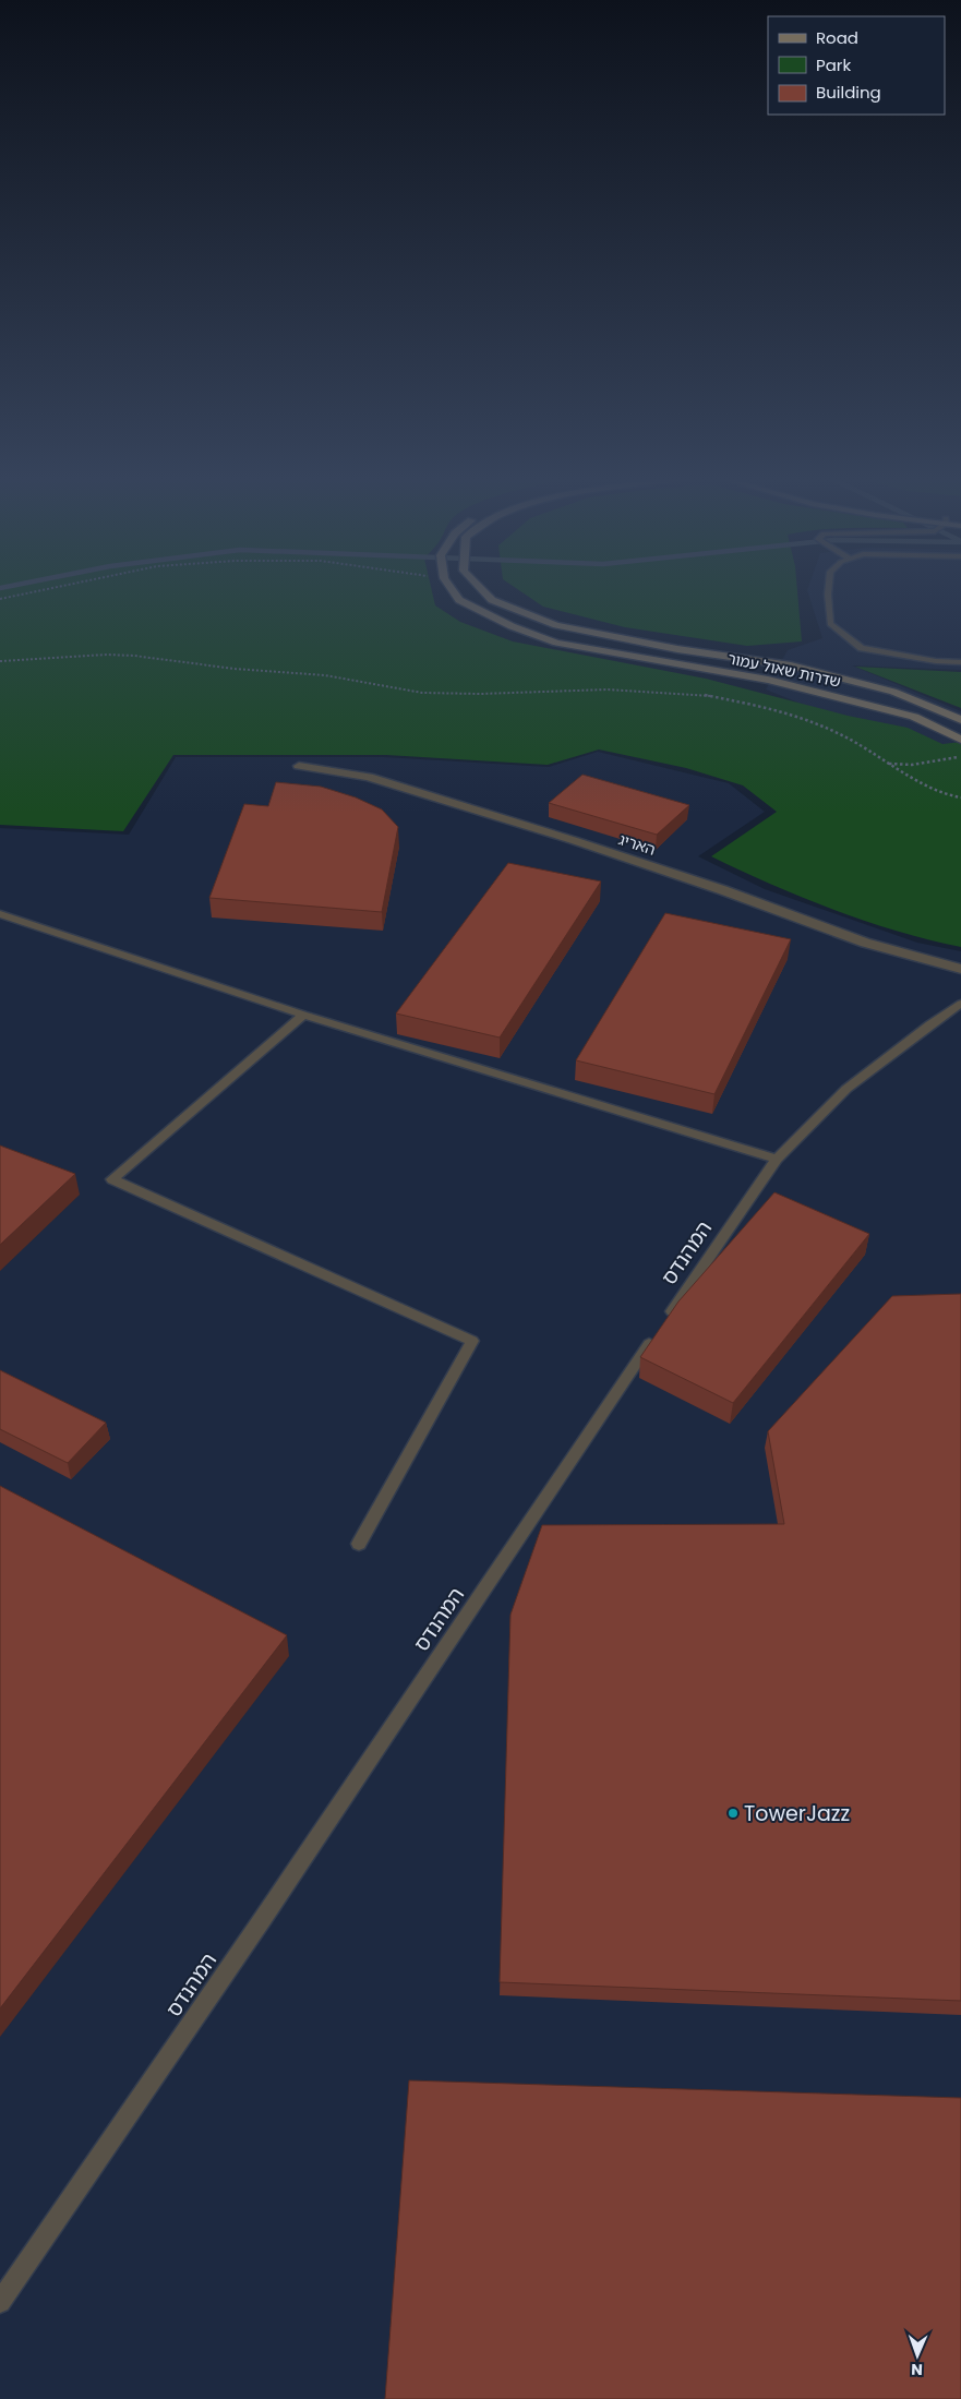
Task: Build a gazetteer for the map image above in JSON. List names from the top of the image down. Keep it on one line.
{"streets":{"street":["שדרות שאול עמור","האריג"],"lane":["המהנדס"]},"places":["TowerJazz"],"legend":["Road","Park","Building"],"north":"bottom"}
